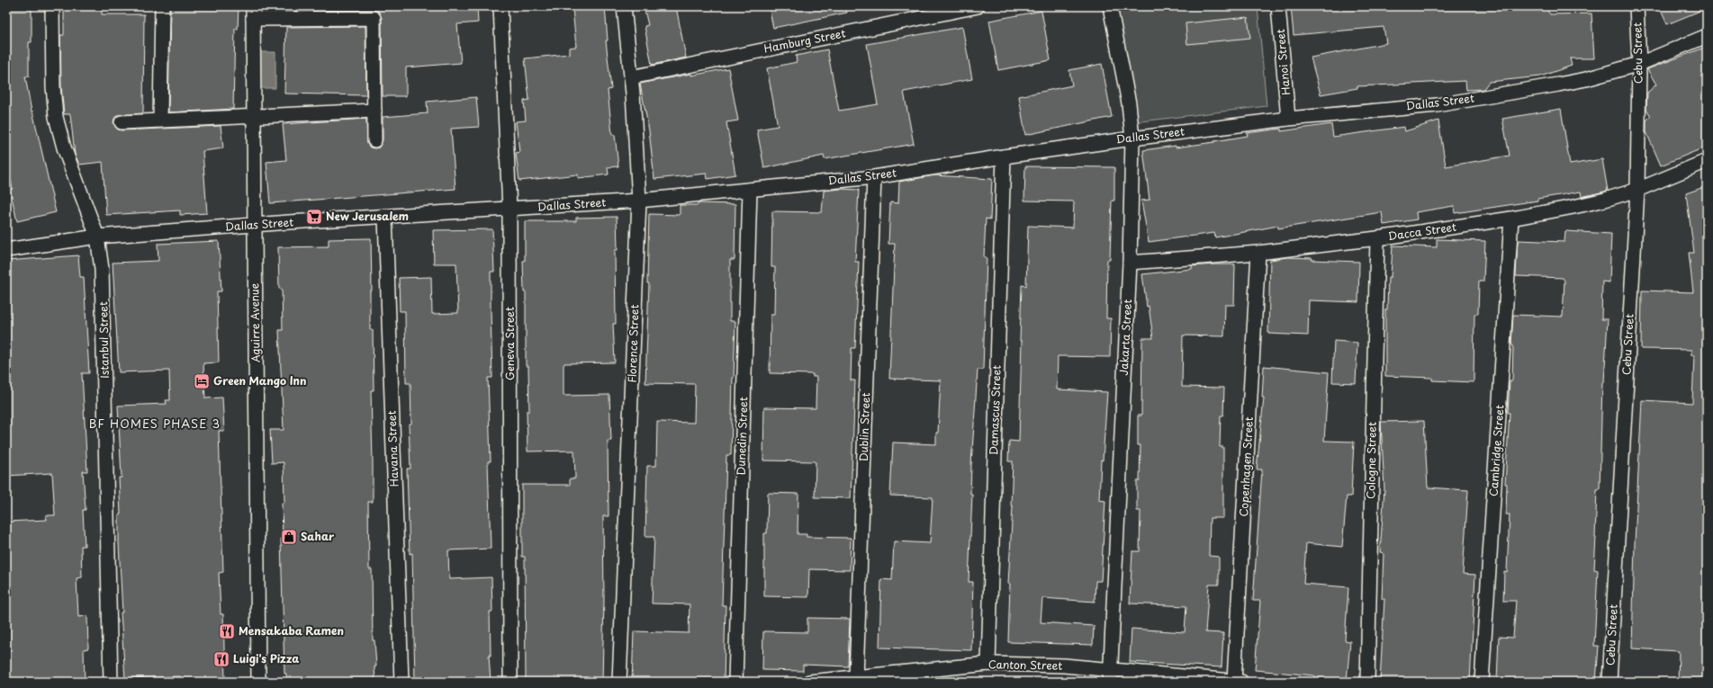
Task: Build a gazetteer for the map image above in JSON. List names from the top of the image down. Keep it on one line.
{"streets":{"street":["Hamburg Street","Cebu Street","Hanoi Street","Dallas Street","Dacca Street","Aguirre Avenue","Jakarta Street","Istanbul Street","Geneva Street","Florence Street","Damascus Street","Dublin Street","Dunedin Street","Havana Street","Cambridge Street","Cologne Street","Copenhagen Street","Canton Street"]},"crossings":[["Hamburg Street","Florence Street"],["Cebu Street","Dallas Street"],["Cebu Street","Dacca Street"],["Hanoi Street","Dallas Street"],["Dallas Street","Aguirre Avenue"],["Dallas Street","Jakarta Street"],["Dallas Street","Istanbul Street"],["Dallas Street","Geneva Street"],["Dallas Street","Florence Street"],["Dallas Street","Damascus Street"],["Dallas Street","Dublin Street"],["Dallas Street","Dunedin Street"],["Dallas Street","Havana Street"],["Dacca Street","Jakarta Street"],["Dacca Street","Cambridge Street"],["Dacca Street","Cologne Street"],["Dacca Street","Copenhagen Street"],["Jakarta Street","Canton Street"],["Damascus Street","Canton Street"],["Dublin Street","Canton Street"],["Copenhagen Street","Canton Street"]],"districts":["BF HOMES PHASE 3"],"places":{"supermarket":["New Jerusalem"],"hotel":["Green Mango Inn"],"shop":["Sahar"],"restaurant":["Mensakaba Ramen","Luigi's Pizza"]}}
